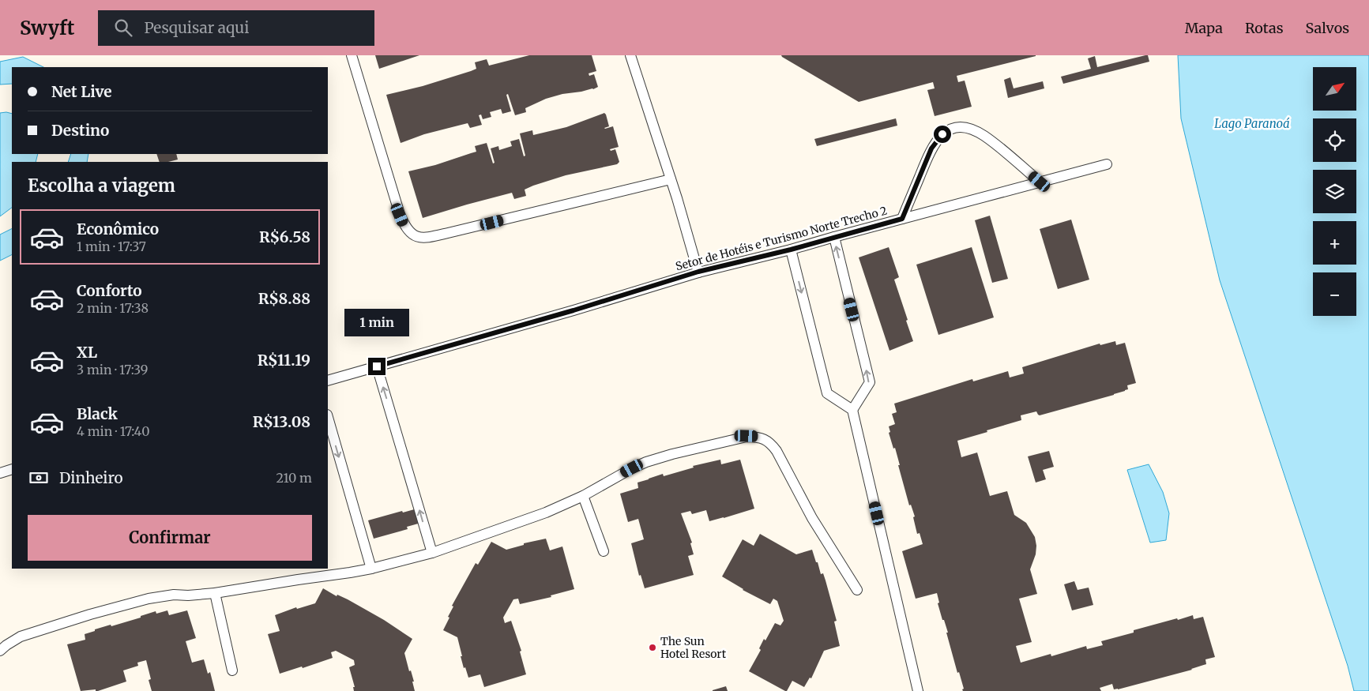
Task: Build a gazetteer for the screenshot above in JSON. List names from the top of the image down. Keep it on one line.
{"streets":{"lane":["Setor de Hotéis e Turismo Norte Trecho 2"]},"water":["Lago Paranoá"],"places":["The Sun Hotel Resort"],"north":"top right","page":{"header":"Swyft","search":"Pesquisar aqui","nav":["Mapa","Rotas","Salvos"],"map_buttons":["+","−"],"banner":["Net Live","Destino"],"heading":"Escolha a viagem","list":[{"name":"Econômico","note":"1 min · 17:37","value":"R$6.58"},{"name":"Conforto","note":"2 min · 17:38","value":"R$8.88"},{"name":"XL","note":"3 min · 17:39","value":"R$11.19"},{"name":"Black","note":"4 min · 17:40","value":"R$13.08"}],"bubble":"1 min","pay":["Dinheiro","210 m"],"buttons":"Confirmar"}}
